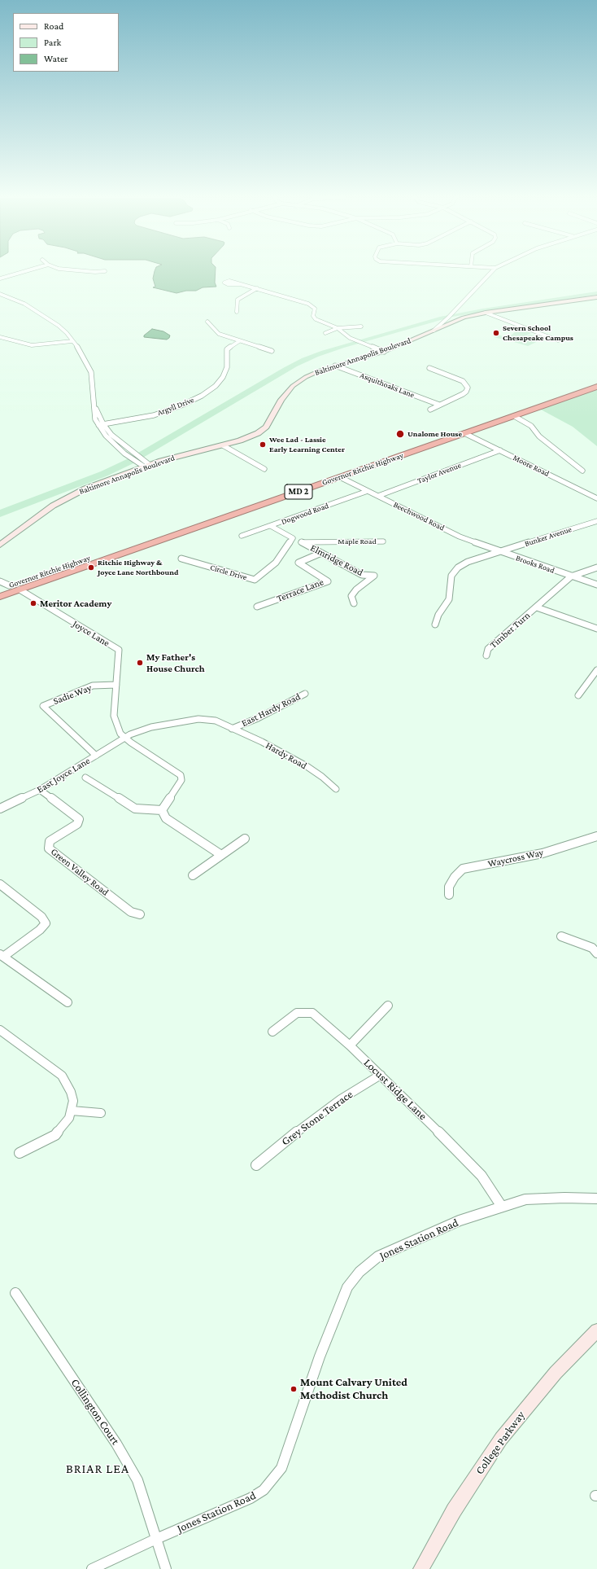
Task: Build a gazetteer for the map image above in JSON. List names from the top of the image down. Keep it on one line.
{"streets":{"highway":["Governor Ritchie Highway","MD 2"],"street":["Baltimore Annapolis Boulevard","Asquithoaks Lane","Argyll Drive","Moore Road","Taylor Avenue","Dogwood Road","Beechwood Road","Bunker Avenue","Maple Road","Elmridge Road","Brooks Road","Circle Drive","Terrace Lane","Timber Turn","Joyce Lane","Sadie Way","East Hardy Road","Hardy Road","East Joyce Lane","Waycross Way","Green Valley Road","Locust Ridge Lane","Grey Stone Terrace","Jones Station Road","Collington Court","College Parkway"]},"crossings":[["Baltimore Annapolis Boulevard","Asquithoaks Lane"],["Moore Road","Governor Ritchie Highway"],["Moore Road","Taylor Avenue"],["Governor Ritchie Highway","Beechwood Road"],["Governor Ritchie Highway","Joyce Lane"],["Taylor Avenue","Beechwood Road"],["Dogwood Road","Beechwood Road"],["Beechwood Road","Bunker Avenue"],["Beechwood Road","Brooks Road"],["Bunker Avenue","Brooks Road"],["Maple Road","Elmridge Road"],["Maple Road","Circle Drive"],["Elmridge Road","Terrace Lane"],["Brooks Road","Timber Turn"],["Joyce Lane","Sadie Way"],["Joyce Lane","East Hardy Road"],["Joyce Lane","East Joyce Lane"],["Sadie Way","East Joyce Lane"],["East Hardy Road","Hardy Road"],["East Hardy Road","East Joyce Lane"],["East Joyce Lane","Green Valley Road"],["Locust Ridge Lane","Grey Stone Terrace"],["Locust Ridge Lane","Jones Station Road"],["Jones Station Road","Collington Court"]],"districts":["BRIAR LEA"],"places":["Severn School Chesapeake Campus","Unalome House","Wee Lad - Lassie Early Learning Center","Ritchie Highway & Joyce Lane Northbound","Meritor Academy","My Father's House Church","Mount Calvary United Methodist Church"],"legend":["Road","Park","Water"]}
